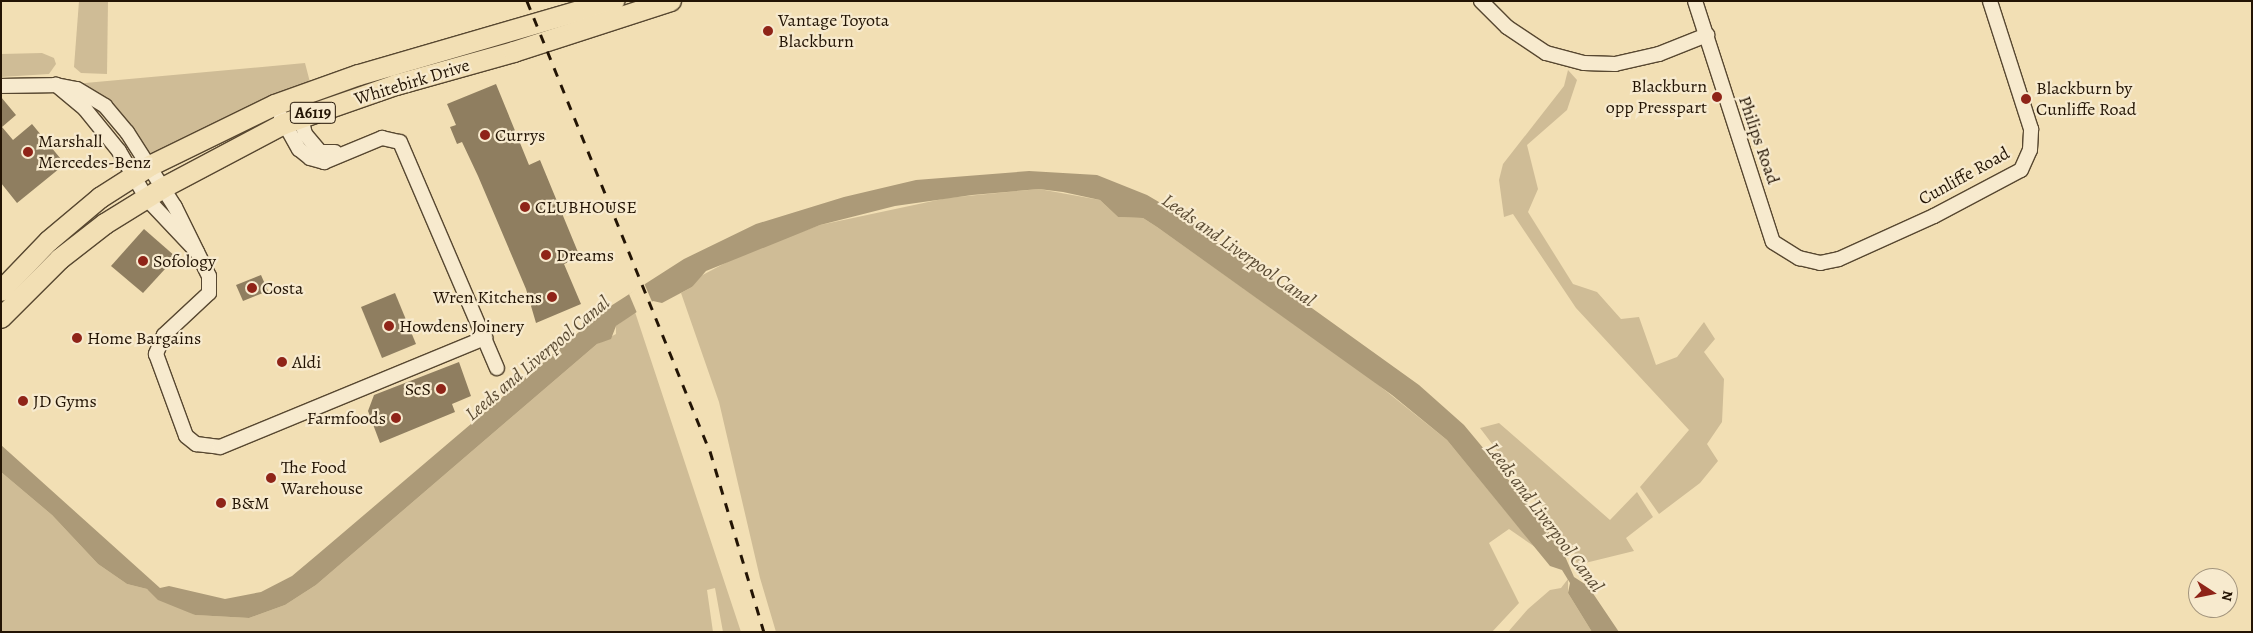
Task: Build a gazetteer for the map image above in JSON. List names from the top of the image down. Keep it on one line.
{"streets":{"highway":["Whitebirk Drive","A6119"],"street":["Philips Road","Cunliffe Road"]},"crossings":[["Philips Road","Cunliffe Road"]],"water":["Leeds and Liverpool Canal"],"places":["Vantage Toyota Blackburn","Blackburn opp Presspart","Blackburn by Cunliffe Road","Currys","Marshall Mercedes-Benz","CLUBHOUSE","Dreams","Sofology","Costa","Wren Kitchens","Howdens Joinery","Home Bargains","Aldi","ScS","JD Gyms","Farmfoods","The Food Warehouse","B&M"],"north":"right"}
